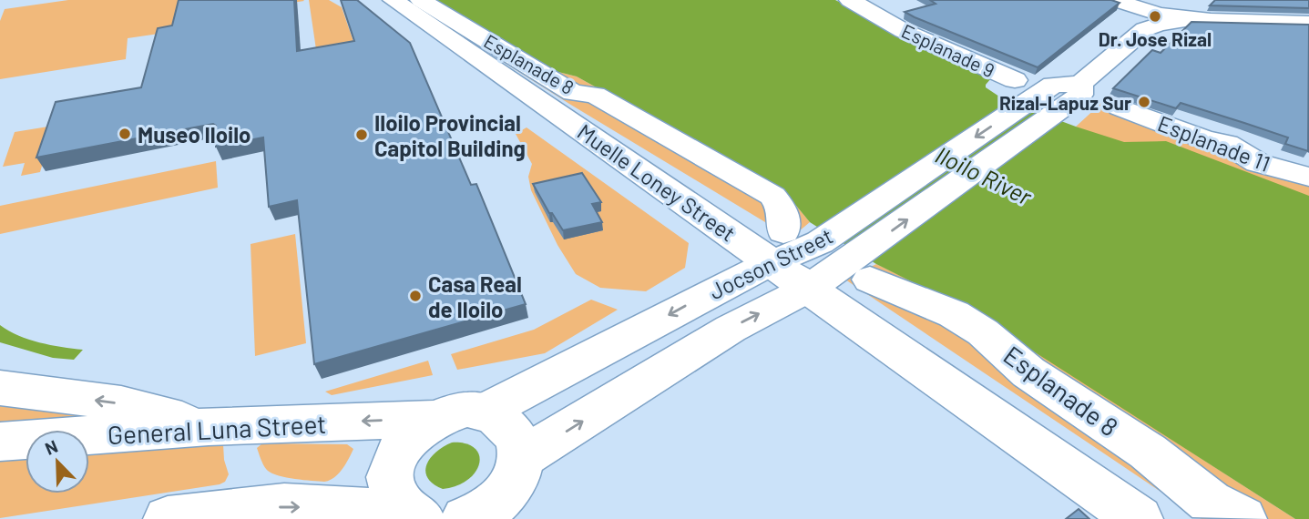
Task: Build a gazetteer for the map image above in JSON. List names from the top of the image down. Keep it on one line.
{"streets":{"main road":["Esplanade 9","Esplanade 8","Esplanade 11","Muelle Loney Street","Jocson Street","General Luna Street"]},"crossings":[["Esplanade 8","Muelle Loney Street"],["Esplanade 8","Jocson Street"],["Muelle Loney Street","Jocson Street"]],"water":["Iloilo River"],"places":["Dr. Jose Rizal","Rizal-Lapuz Sur","Museo Iloilo","Iloilo Provincial Capitol Building","Casa Real de Iloilo"],"north":"top left"}
